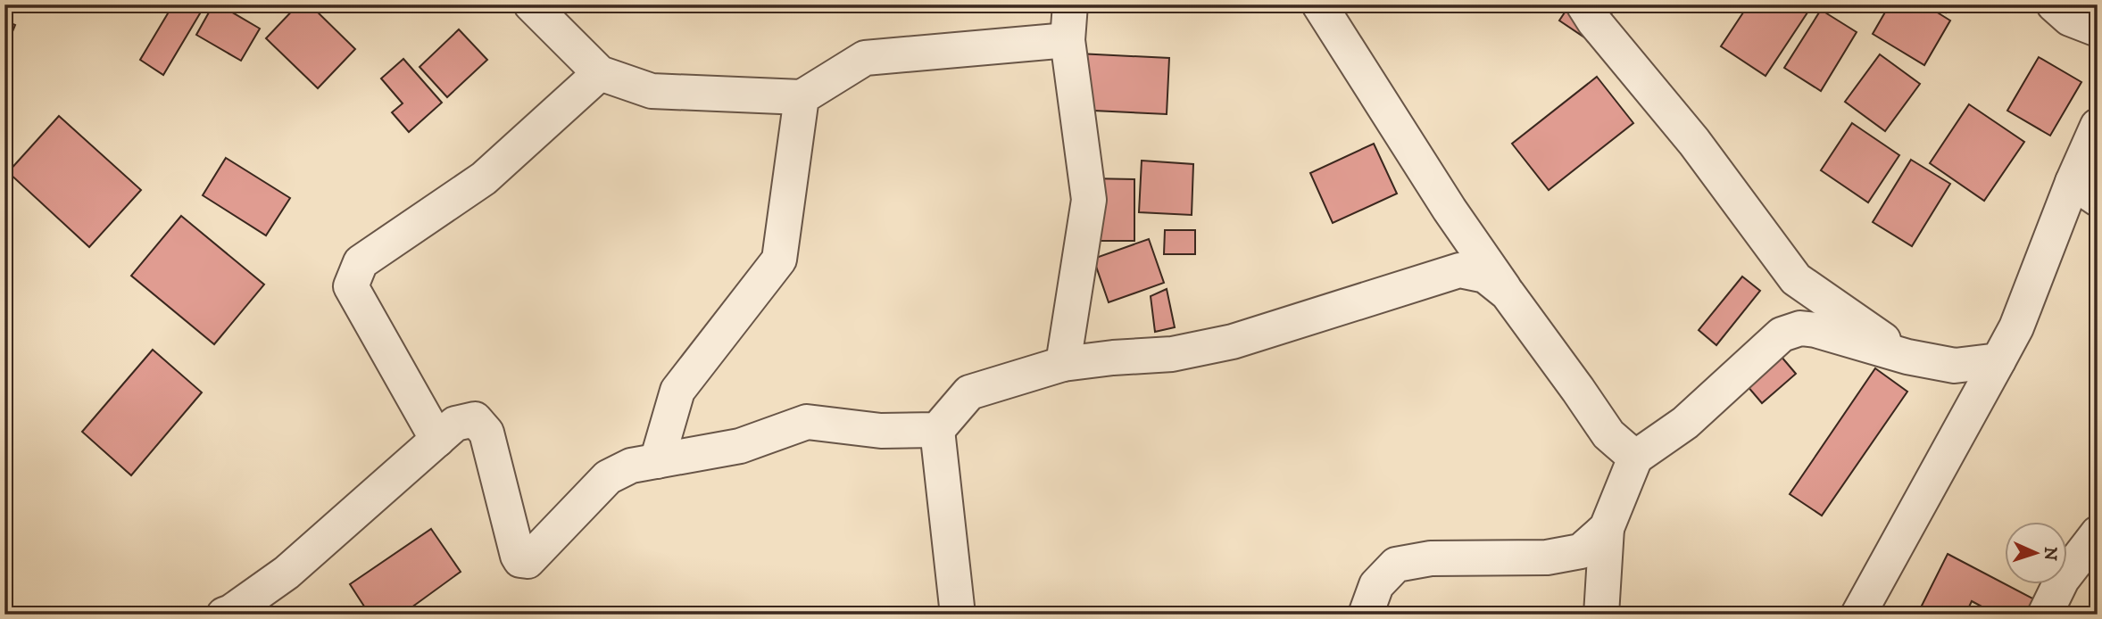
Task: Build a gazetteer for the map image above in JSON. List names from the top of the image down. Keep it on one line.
{"north":"right"}
